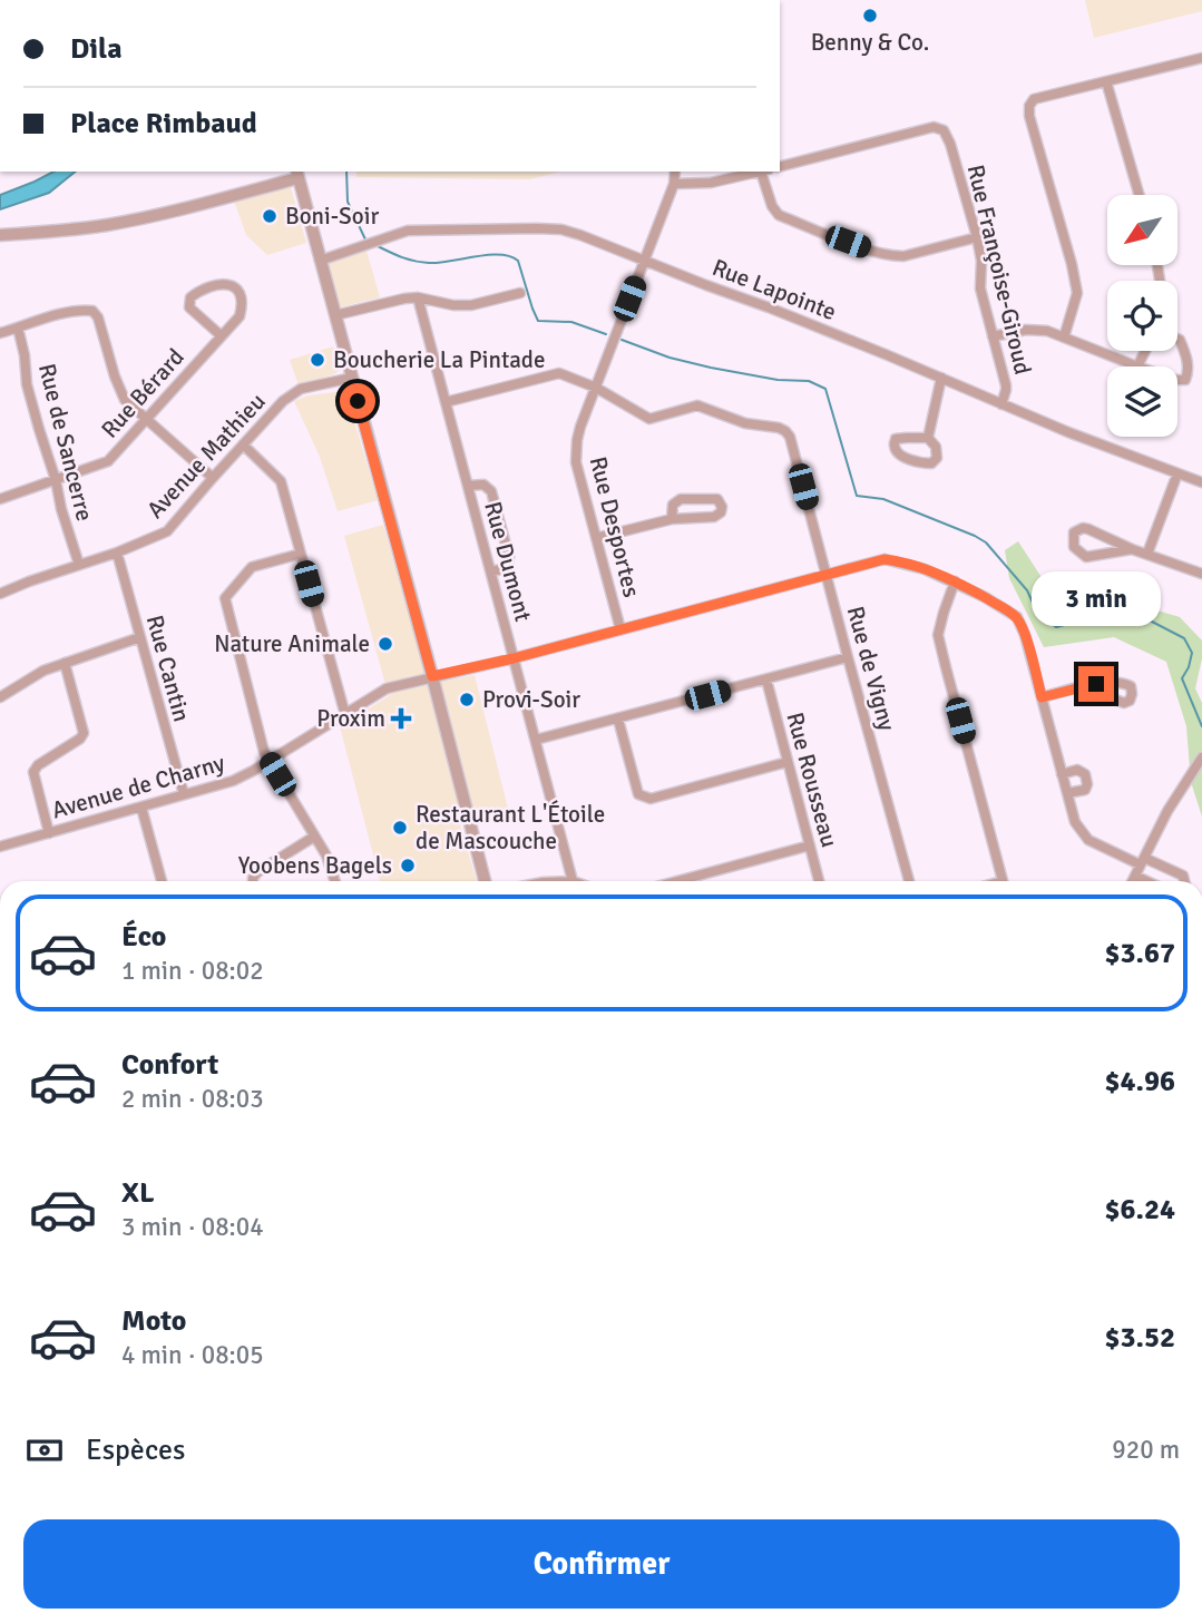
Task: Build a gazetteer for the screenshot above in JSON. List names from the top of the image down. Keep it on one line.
{"streets":{"street":["Rue Françoise-Giroud","Rue Lapointe","Rue Bérard","Rue de Sancerre","Avenue Mathieu","Rue Desportes","Rue Dumont","Rue Cantin","Rue de Vigny","Rue Rousseau","Avenue de Charny"]},"crossings":[["Rue Françoise-Giroud","Rue Lapointe"],["Rue Lapointe","Rue Desportes"],["Rue Bérard","Rue de Sancerre"],["Rue de Sancerre","Avenue Mathieu"],["Avenue Mathieu","Rue Cantin"],["Rue Desportes","Rue de Vigny"],["Rue Desportes","Avenue de Charny"],["Rue Dumont","Avenue de Charny"],["Rue Cantin","Avenue de Charny"],["Rue de Vigny","Avenue de Charny"]],"places":{"other":["Benny & Co.","Boni-Soir","Boucherie La Pintade","Nature Animale","Provi-Soir","Restaurant L'Étoile de Mascouche","Yoobens Bagels"],"health":["Proxim"]},"north":"bottom left","page":{"banner":["Dila","Place Rimbaud"],"bubble":"3 min","list":[{"name":"Éco","note":"1 min · 08:02","value":"$3.67"},{"name":"Confort","note":"2 min · 08:03","value":"$4.96"},{"name":"XL","note":"3 min · 08:04","value":"$6.24"},{"name":"Moto","note":"4 min · 08:05","value":"$3.52"}],"pay":["Espèces","920 m"],"buttons":"Confirmer"}}
